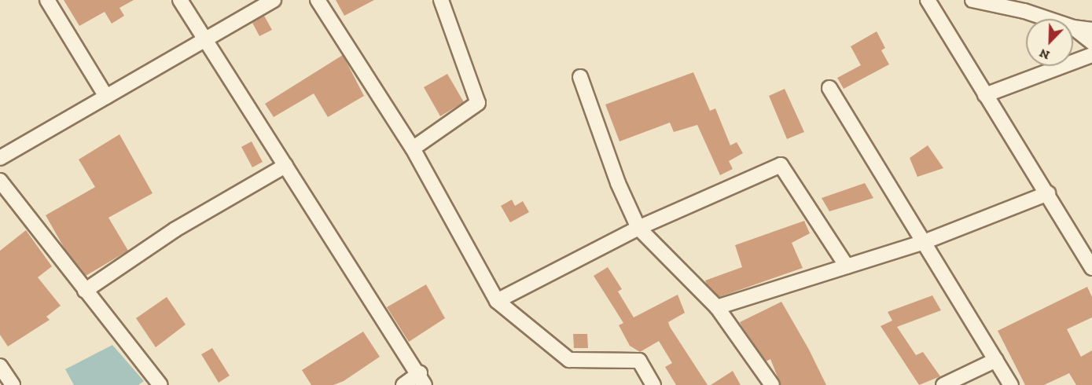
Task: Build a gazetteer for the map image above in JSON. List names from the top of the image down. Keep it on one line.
{"north":"bottom left"}
